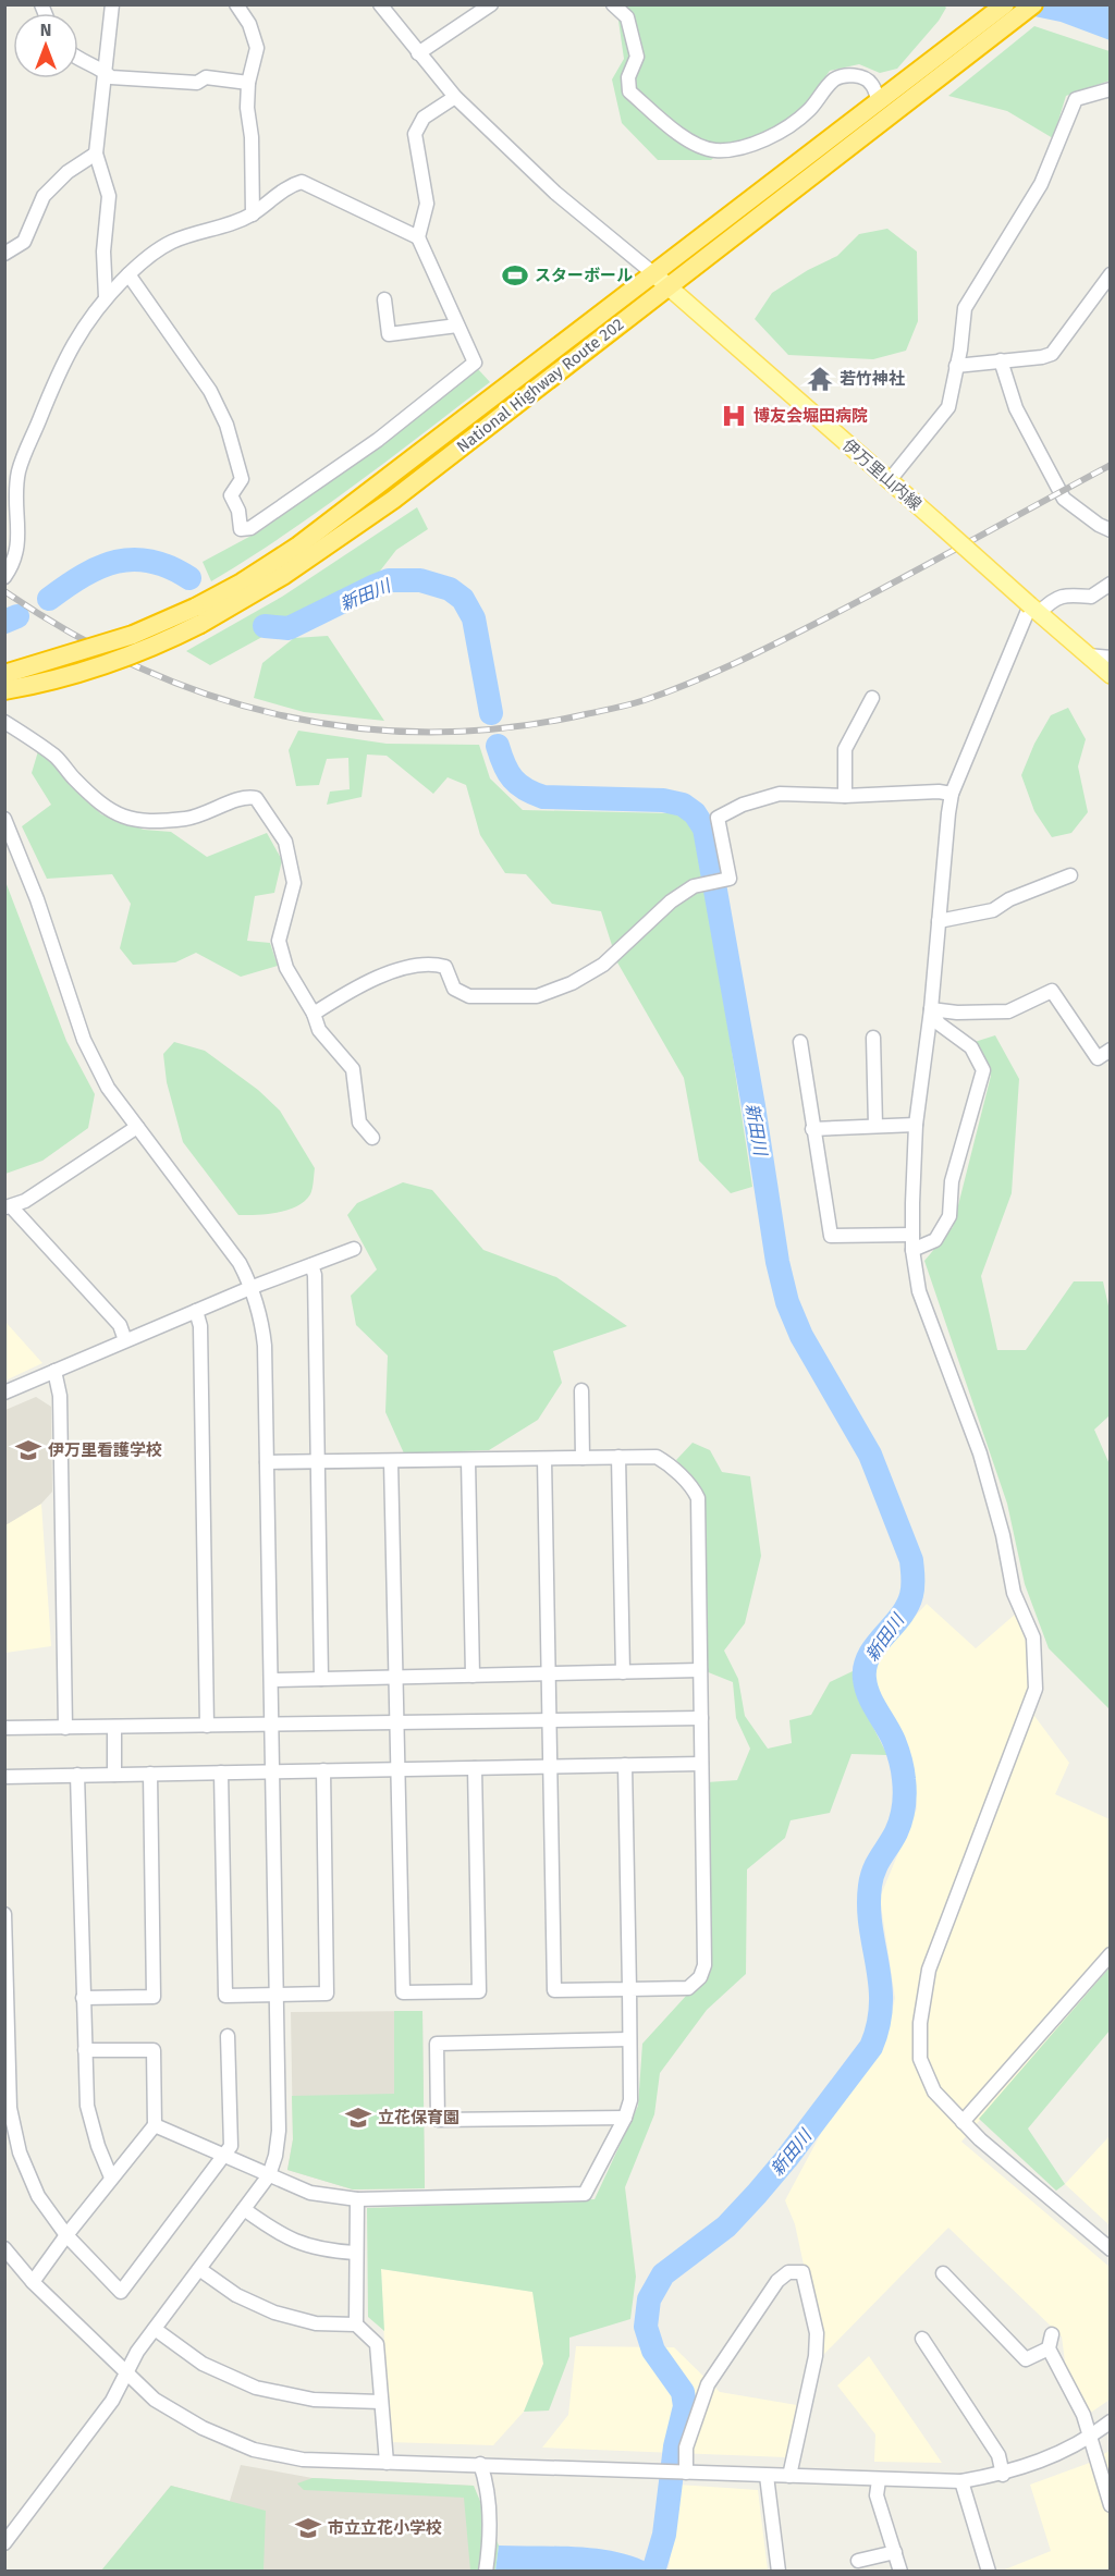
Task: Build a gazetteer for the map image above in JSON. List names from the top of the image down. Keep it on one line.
{"streets":{"highway":["National Highway Route 202"],"main road":["伊万里山内線"]},"crossings":[["National Highway Route 202","伊万里山内線"]],"water":["新田川"],"places":{"sports":["スターボール"],"temple":["若竹神社"],"hospital":["博友会堀田病院"],"school or university":["伊万里看護学校","立花保育園","市立立花小学校"]},"north":"top"}
